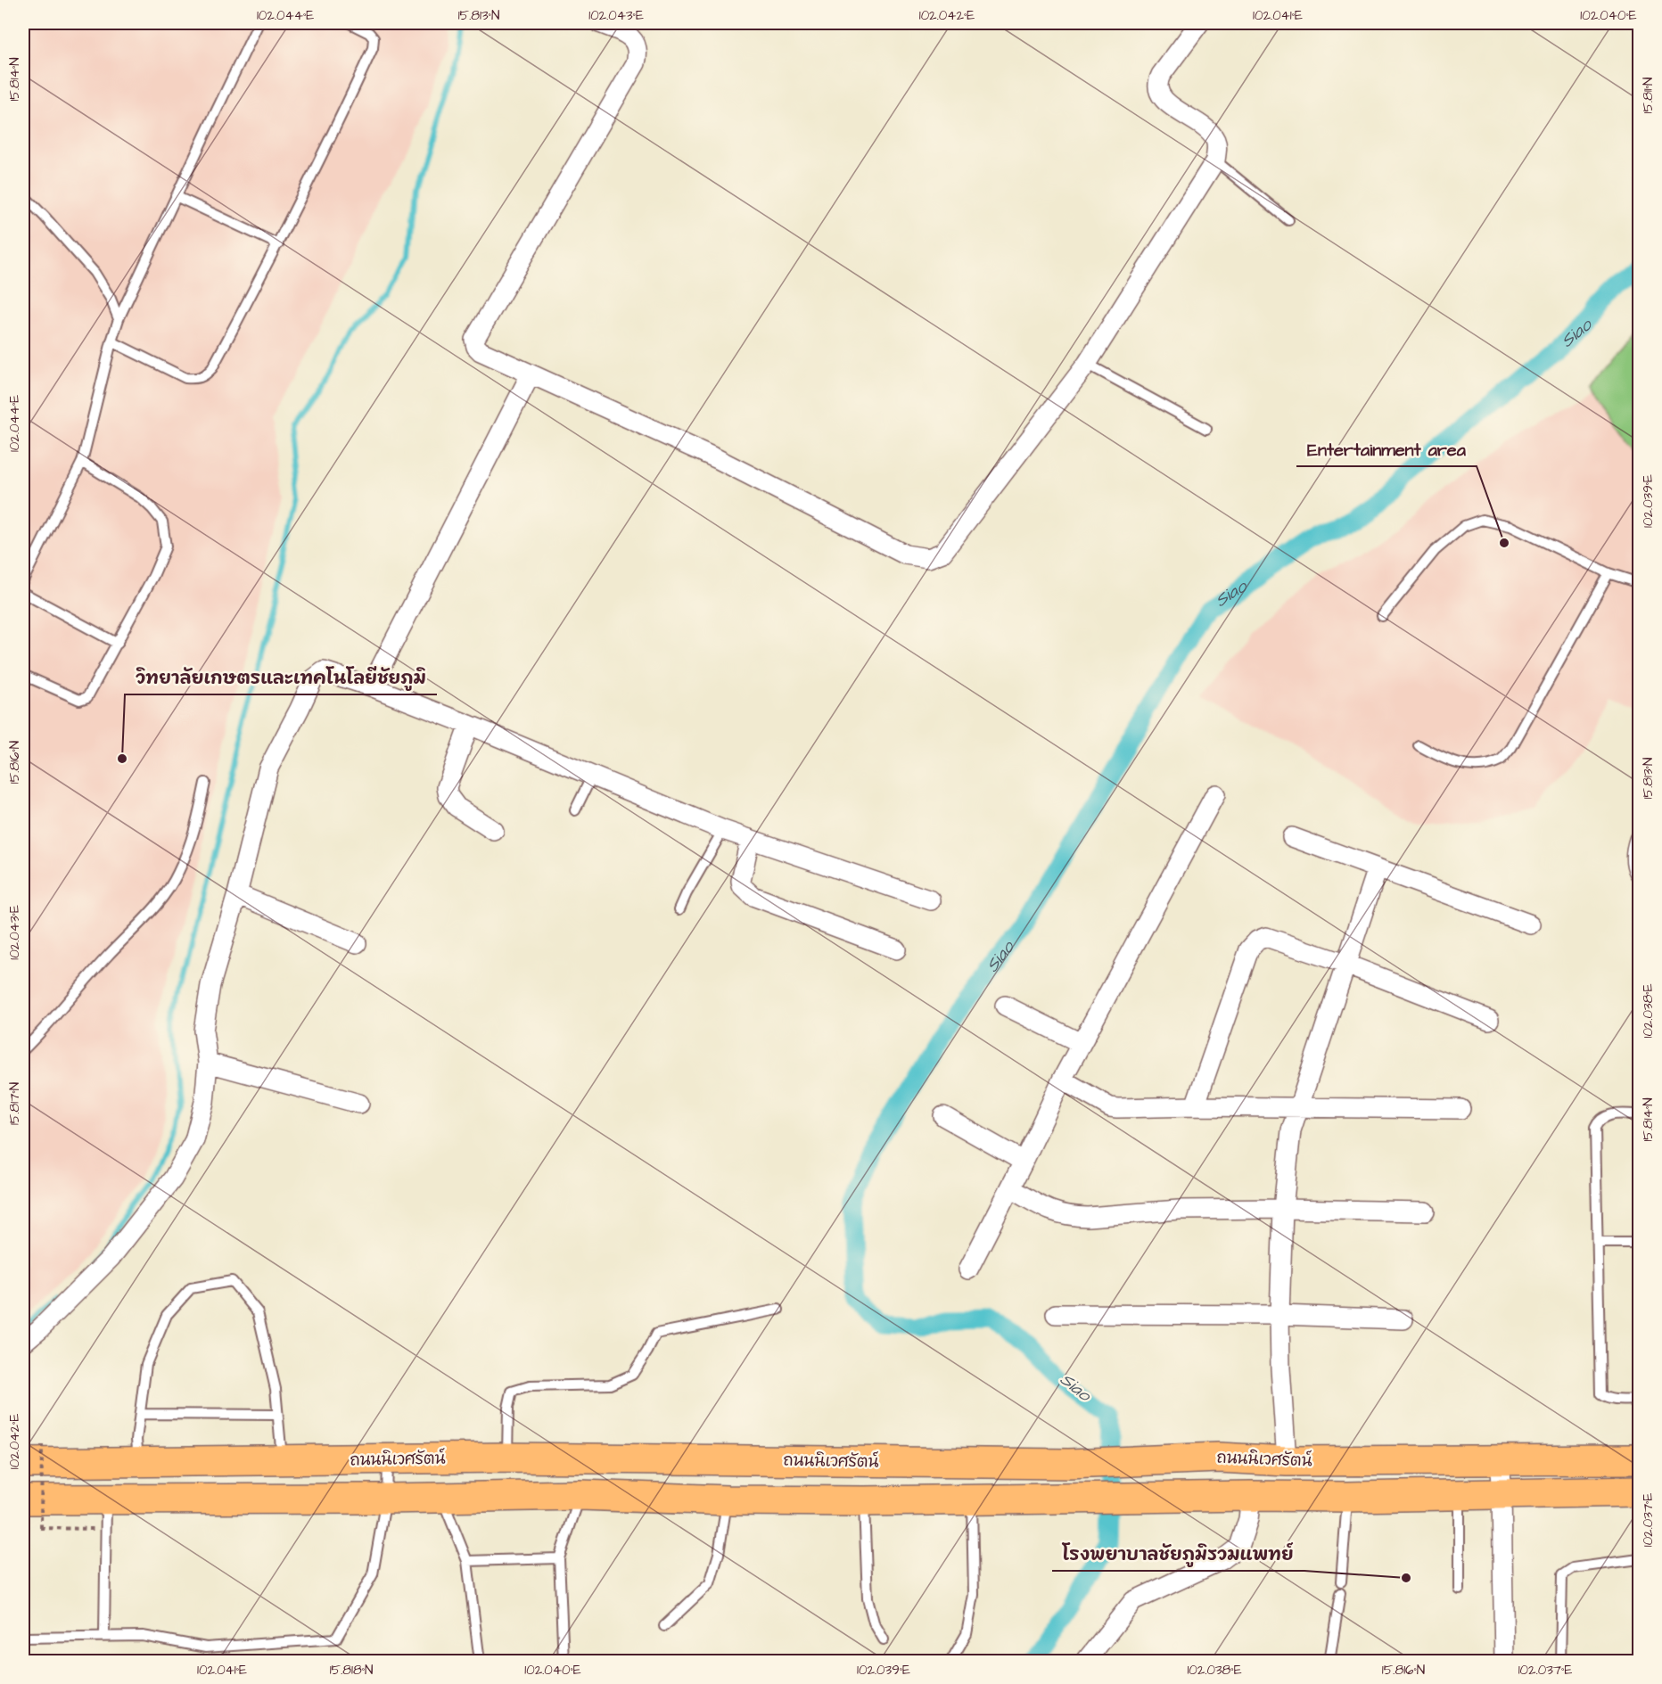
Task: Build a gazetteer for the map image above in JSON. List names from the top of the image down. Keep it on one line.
{"streets":{"main road":["ถนนนิเวศรัตน์"]},"water":["Siao"],"places":["Entertainment area","วิทยาลัยเกษตรและเทคโนโลยีชัยภูมิ","โรงพยาบาลชัยภูมิรวมแพทย์"],"coordinates":["102.044°E","15.813°N","102.043°E","102.042°E","102.041°E","102.040°E","15.814°N","15.811°N","102.039°E","15.816°N","102.038°E","15.817°N","102.037°E","15.818°N"]}
